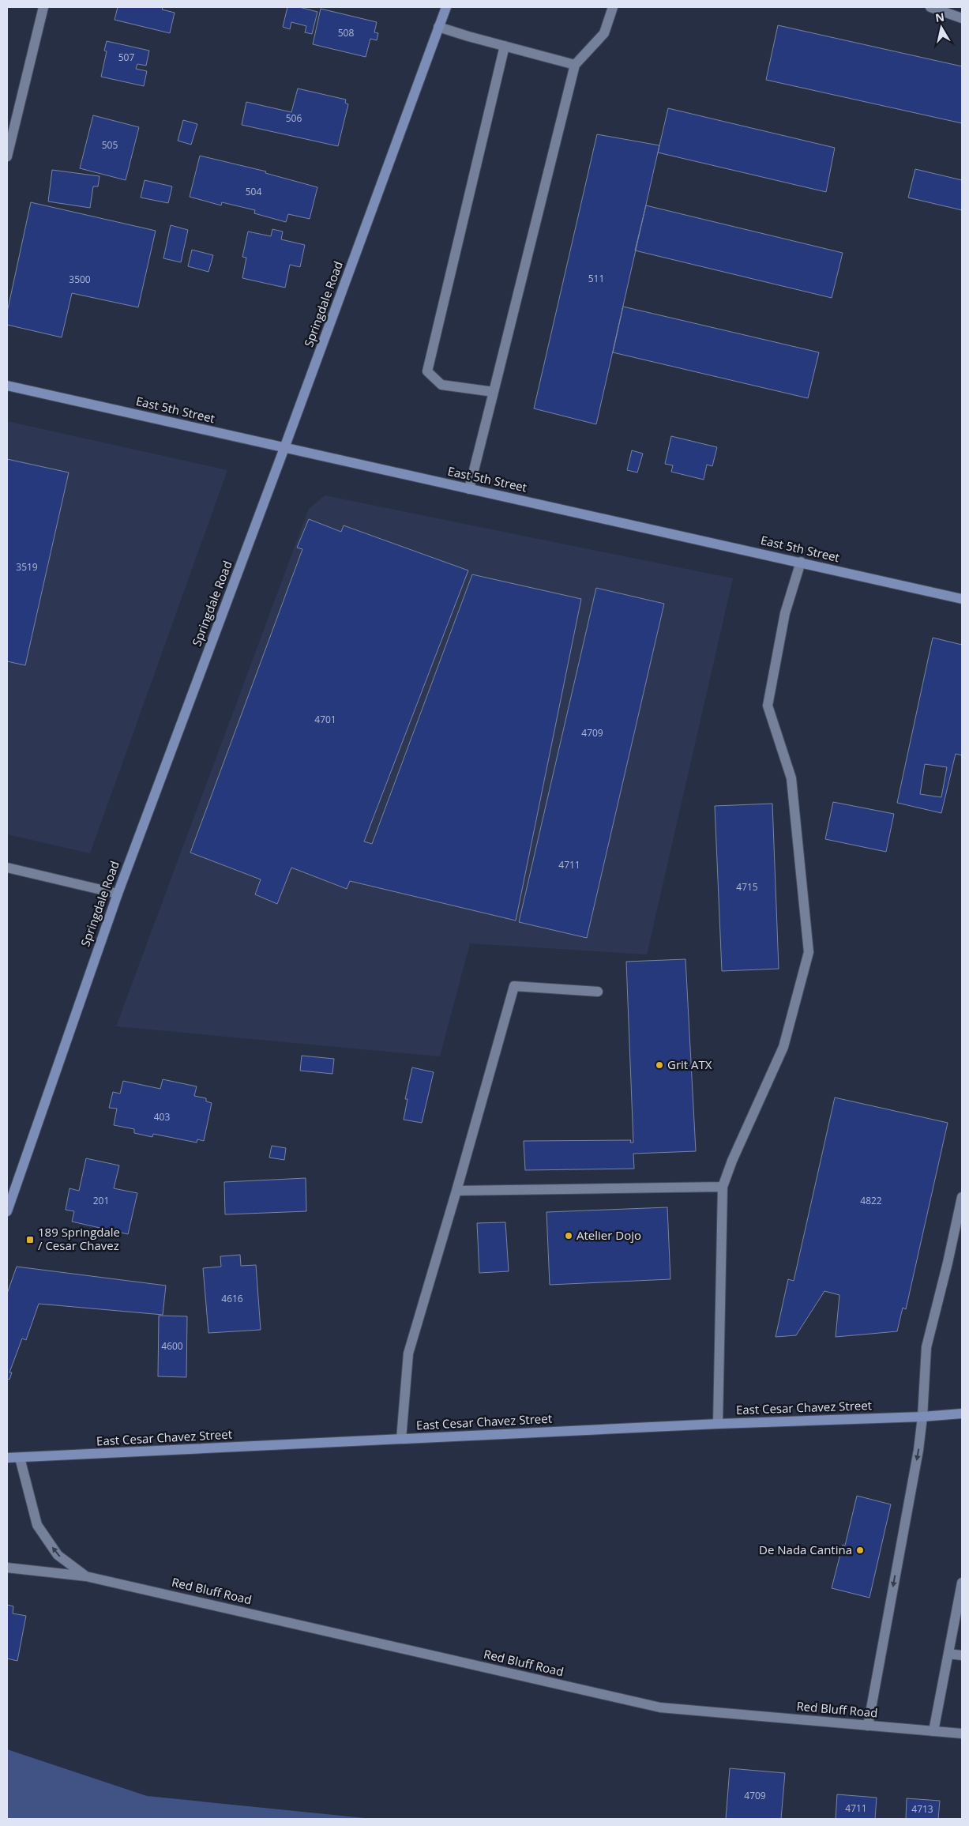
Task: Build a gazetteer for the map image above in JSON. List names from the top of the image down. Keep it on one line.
{"streets":{"main road":["Springdale Road","East 5th Street","East Cesar Chavez Street"],"street":["Red Bluff Road"]},"crossings":[["Springdale Road","East 5th Street"],["East Cesar Chavez Street","Red Bluff Road"]],"places":{"other":["Grit ATX","Atelier Dojo","De Nada Cantina"],"transit":["189 Springdale / Cesar Chavez"]},"house_numbers":["508","507","506","505","504","511","3500","3519","4701","4709","4711","4715","403","201","4822","4616","4600","4709","4711","4713"],"north":"top"}
